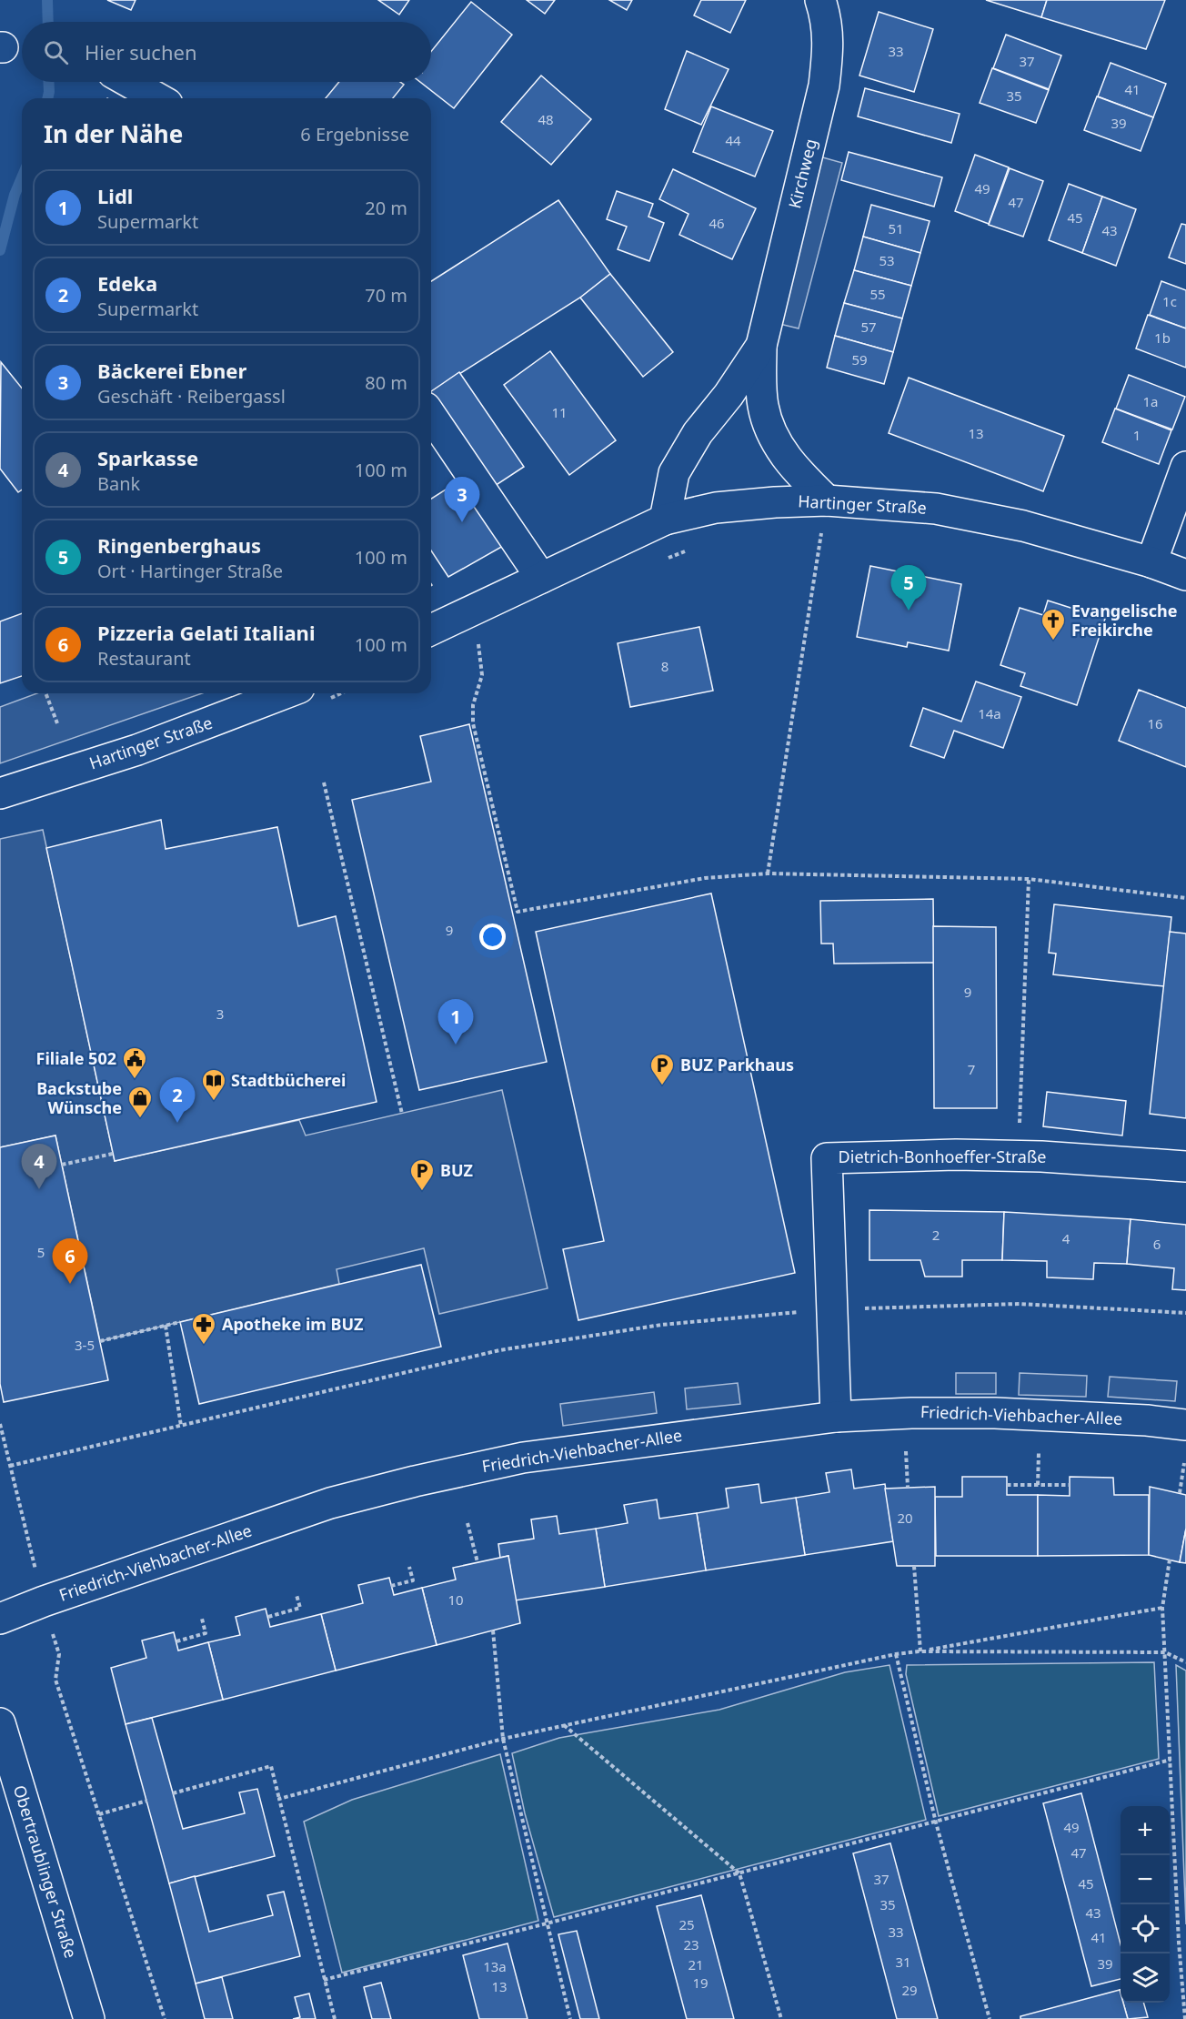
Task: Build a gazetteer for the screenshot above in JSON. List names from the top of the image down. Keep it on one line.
{"streets":{"street":["Kirchweg","Hartinger Straße","Dietrich-Bonhoeffer-Straße","Friedrich-Viehbacher-Allee","Obertraublinger Straße"]},"crossings":[["Kirchweg","Hartinger Straße"],["Dietrich-Bonhoeffer-Straße","Friedrich-Viehbacher-Allee"]],"places":{"church":["Evangelische Freikirche"],"public building":["Filiale 502"],"parking":["BUZ Parkhaus","BUZ"],"library":["Stadtbücherei"],"shop":["Backstube Wünsche"],"pharmacy":["Apotheke im BUZ"]},"house_numbers":["33","37","41","35","48","39","44","49","47","45","46","51","43","53","55","1c","57","1b","59","1a","11","13","1","8","14a","16","9","9","3","7","2","4","6","5","3-5","20","10","49","47","37","45","35","43","25","33","41","23","31","39","21","13a","19","13","29"],"page":{"search":"Hier suchen","heading":["In der Nähe","6 Ergebnisse"],"list":[{"mark":"1","name":"Lidl","note":"Supermarkt","value":"20 m"},{"mark":"2","name":"Edeka","note":"Supermarkt","value":"70 m"},{"mark":"3","name":"Bäckerei Ebner","note":"Geschäft · Reibergassl","value":"80 m"},{"mark":"4","name":"Sparkasse","note":"Bank","value":"100 m"},{"mark":"5","name":"Ringenberghaus","note":"Ort · Hartinger Straße","value":"100 m"},{"mark":"6","name":"Pizzeria Gelati Italiani","note":"Restaurant","value":"100 m"}],"pins":["3","5","1","2","4","6"],"map_buttons":["+","−"]}}
